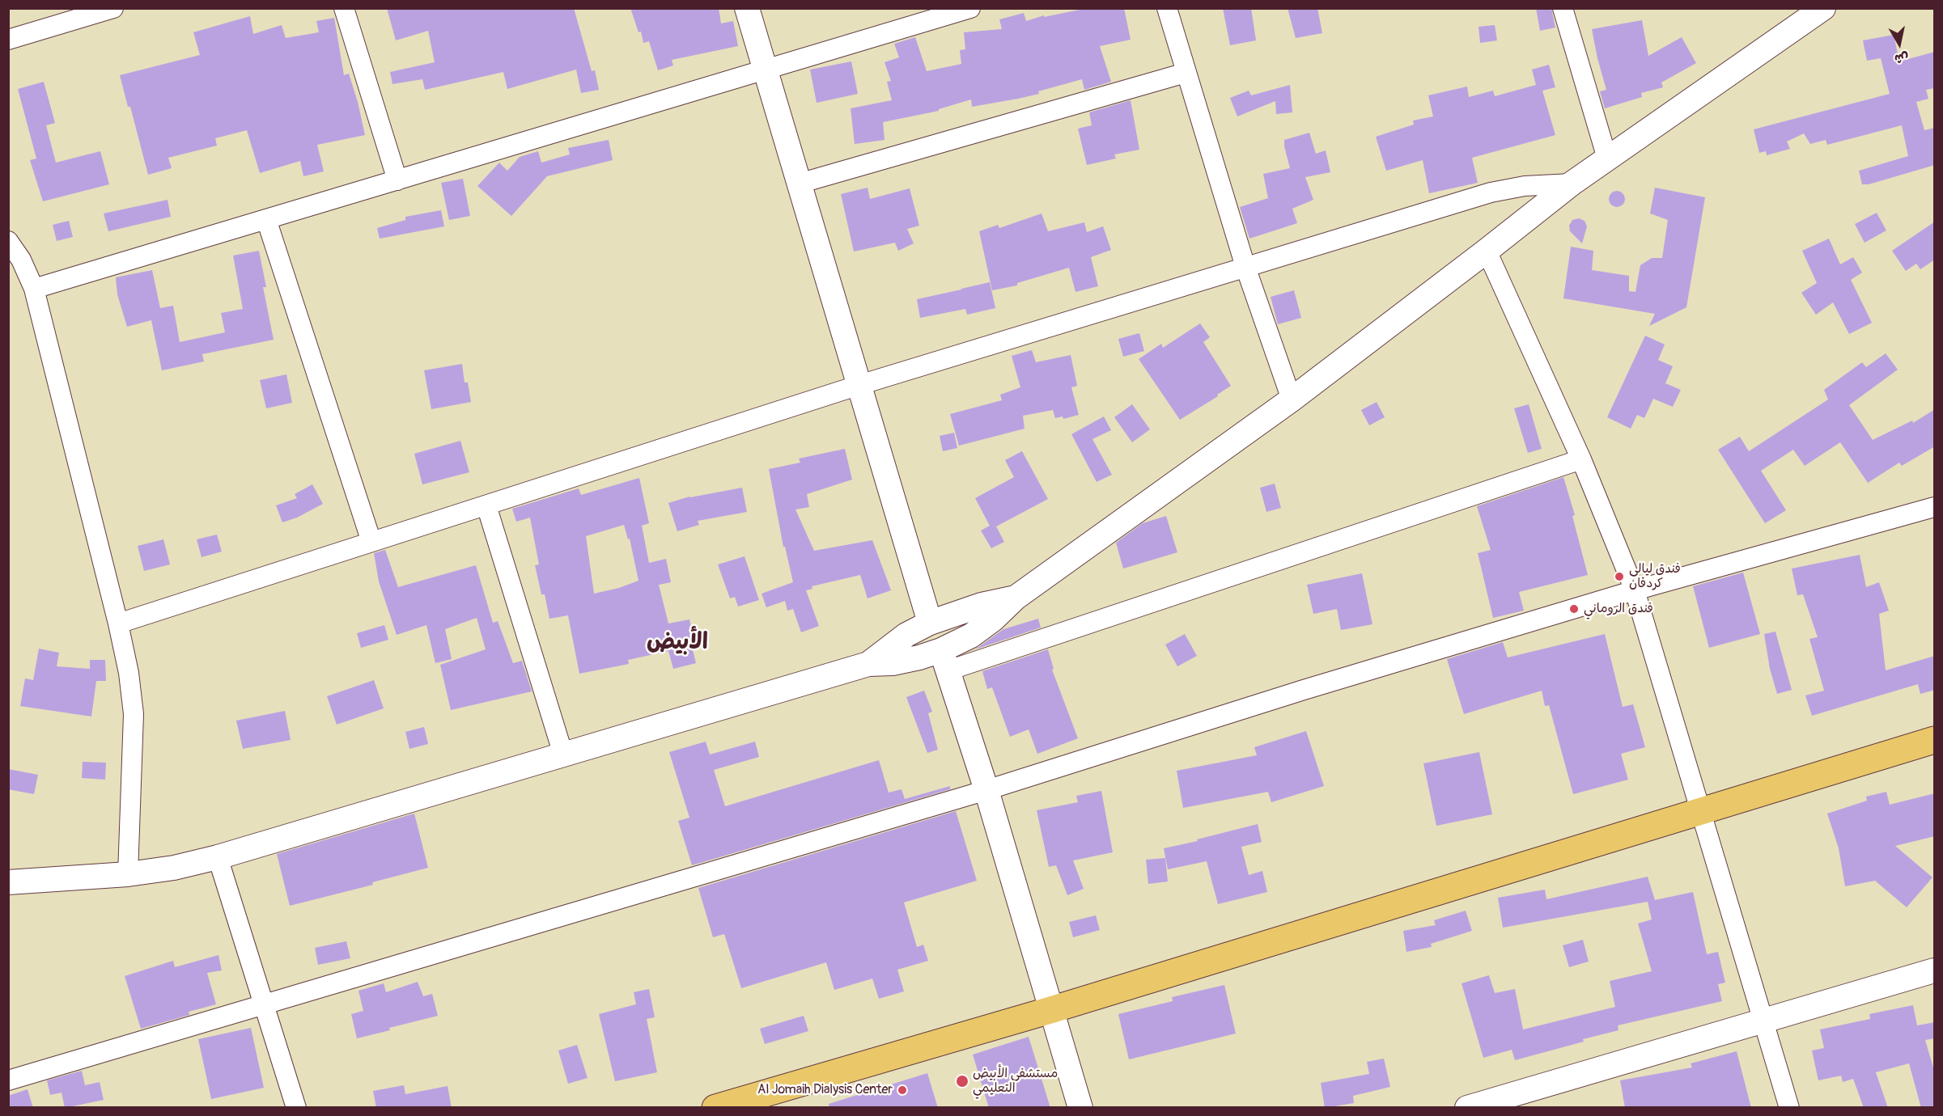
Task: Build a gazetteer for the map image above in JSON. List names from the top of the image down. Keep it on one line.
{"districts":["الأبيض"],"places":["فندق ليالي كردفان","فندق الروماني","مستشفى الأبيض التعليمي","Al Jomaih Dialysis Center"],"north":"bottom"}
